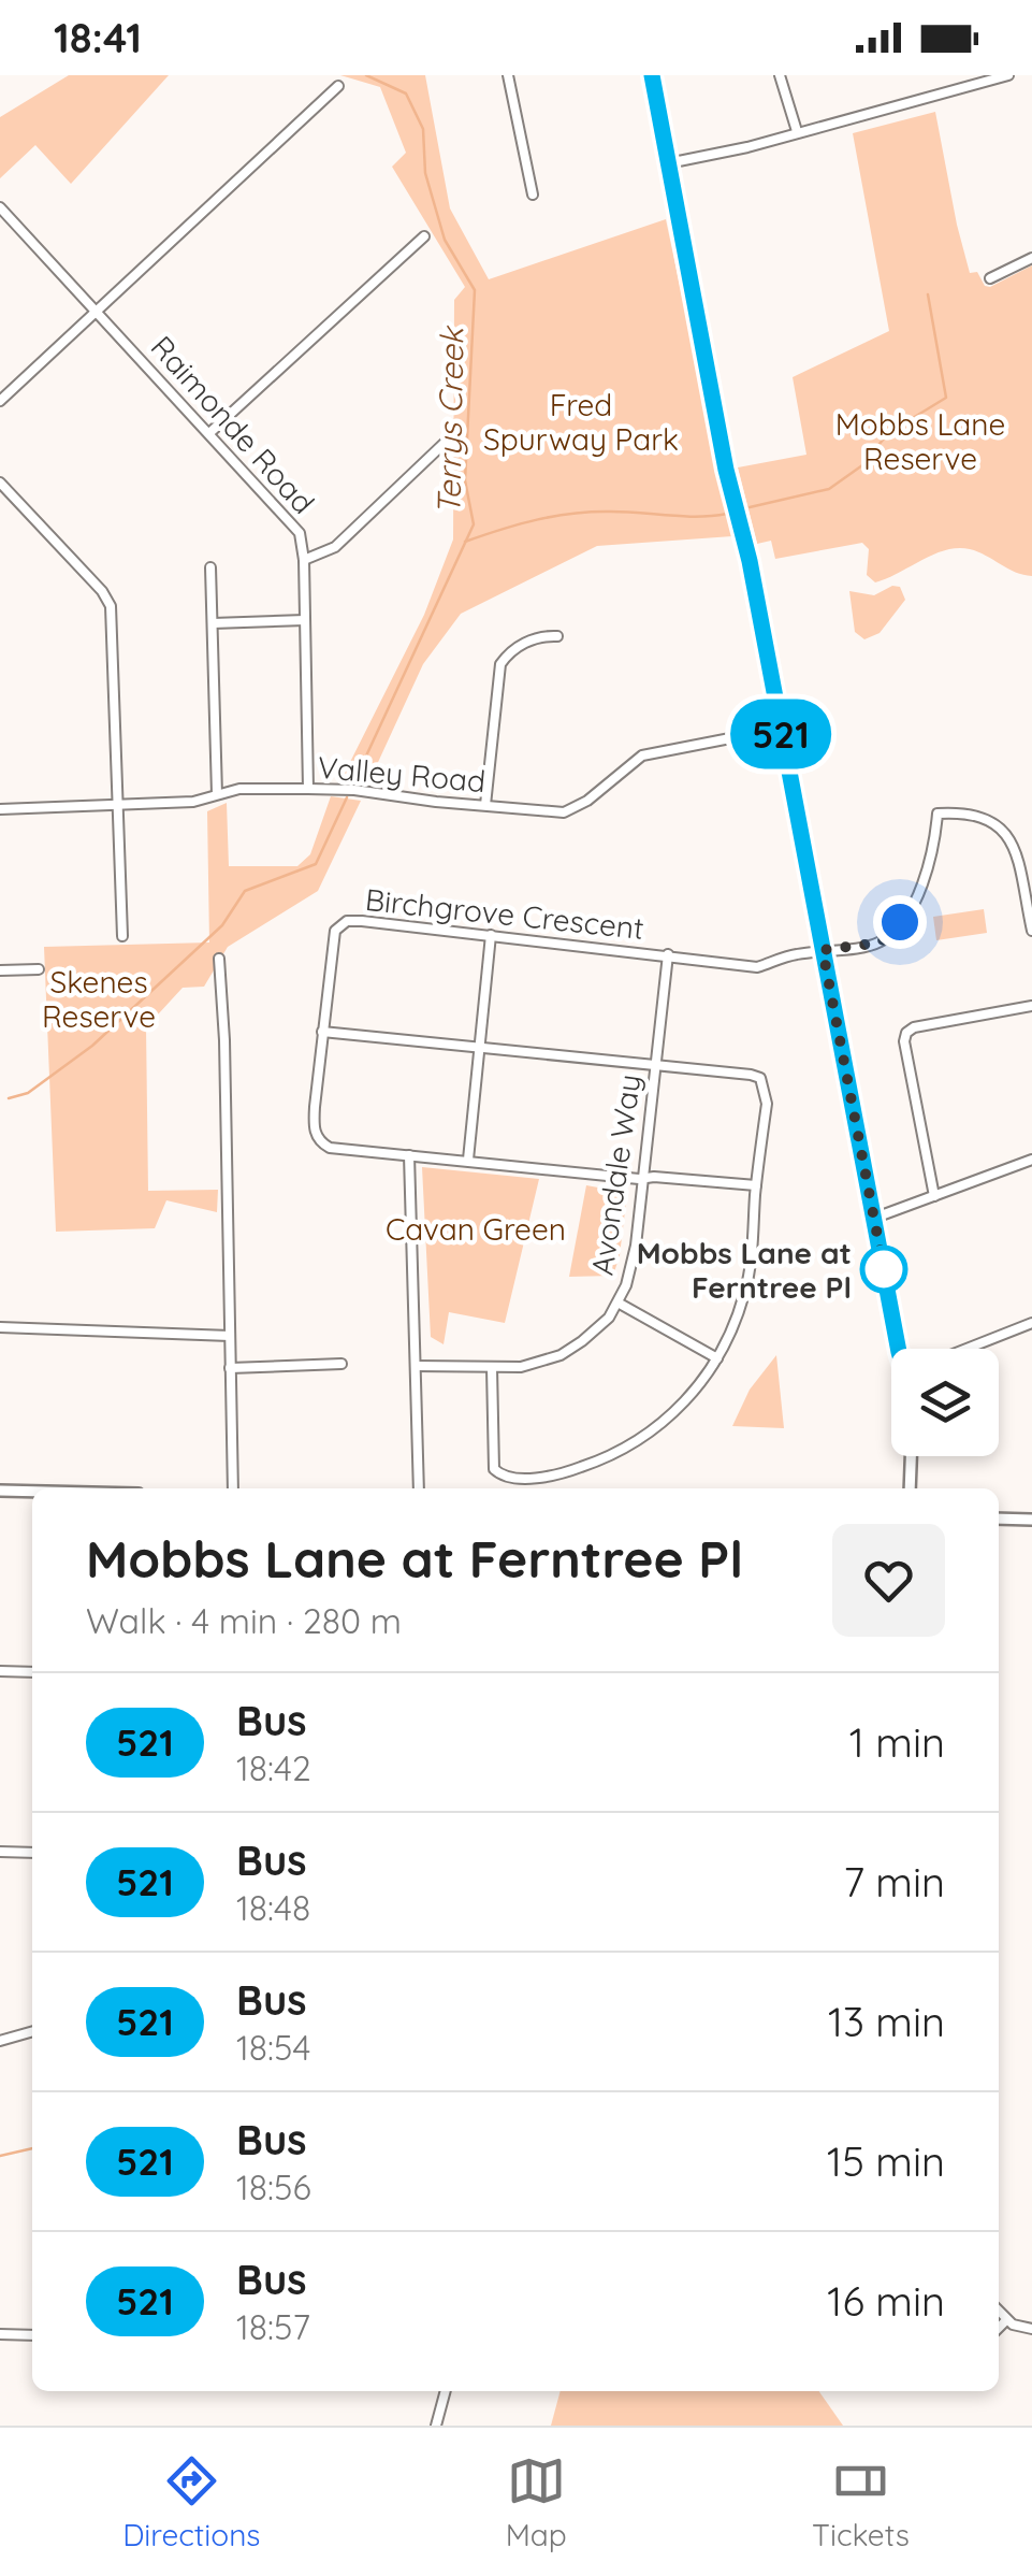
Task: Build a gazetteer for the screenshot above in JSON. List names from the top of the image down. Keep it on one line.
{"streets":{"street":["Raimonde Road","Valley Road","Birchgrove Crescent","Avondale Way"]},"crossings":[["Raimonde Road","Valley Road"],["Birchgrove Crescent","Avondale Way"]],"water":["Terrys Creek"],"parks":["Fred Spurway Park","Mobbs Lane Reserve","Skenes Reserve","Cavan Green"],"places":["Mobbs Lane at Ferntree Pl"],"lines":["bus line 521"],"page":{"status":"18:41","on_map":"521","heading":["Mobbs Lane at Ferntree Pl","Walk · 4 min · 280 m"],"list":[{"mark":"521","name":"Bus","note":"18:42","value":"1 min"},{"mark":"521","name":"Bus","note":"18:48","value":"7 min"},{"mark":"521","name":"Bus","note":"18:54","value":"13 min"},{"mark":"521","name":"Bus","note":"18:56","value":"15 min"},{"mark":"521","name":"Bus","note":"18:57","value":"16 min"}],"tabs":["Directions","Map","Tickets"]}}
